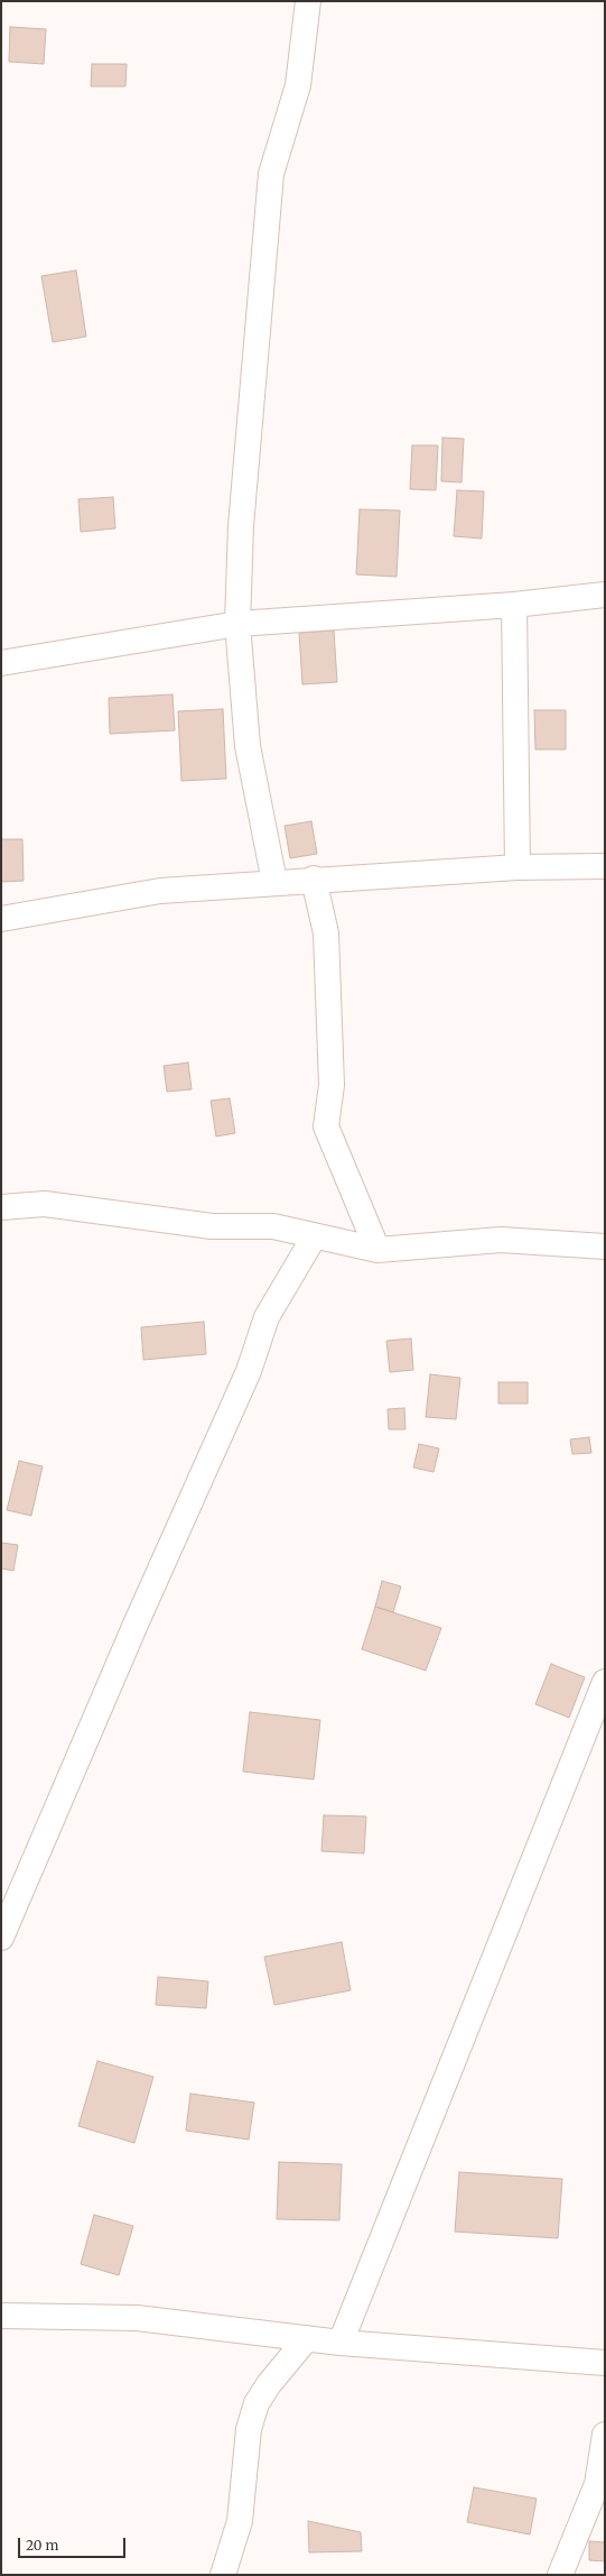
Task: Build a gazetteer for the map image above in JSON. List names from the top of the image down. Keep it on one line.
{"scale_bar":"20 m"}
